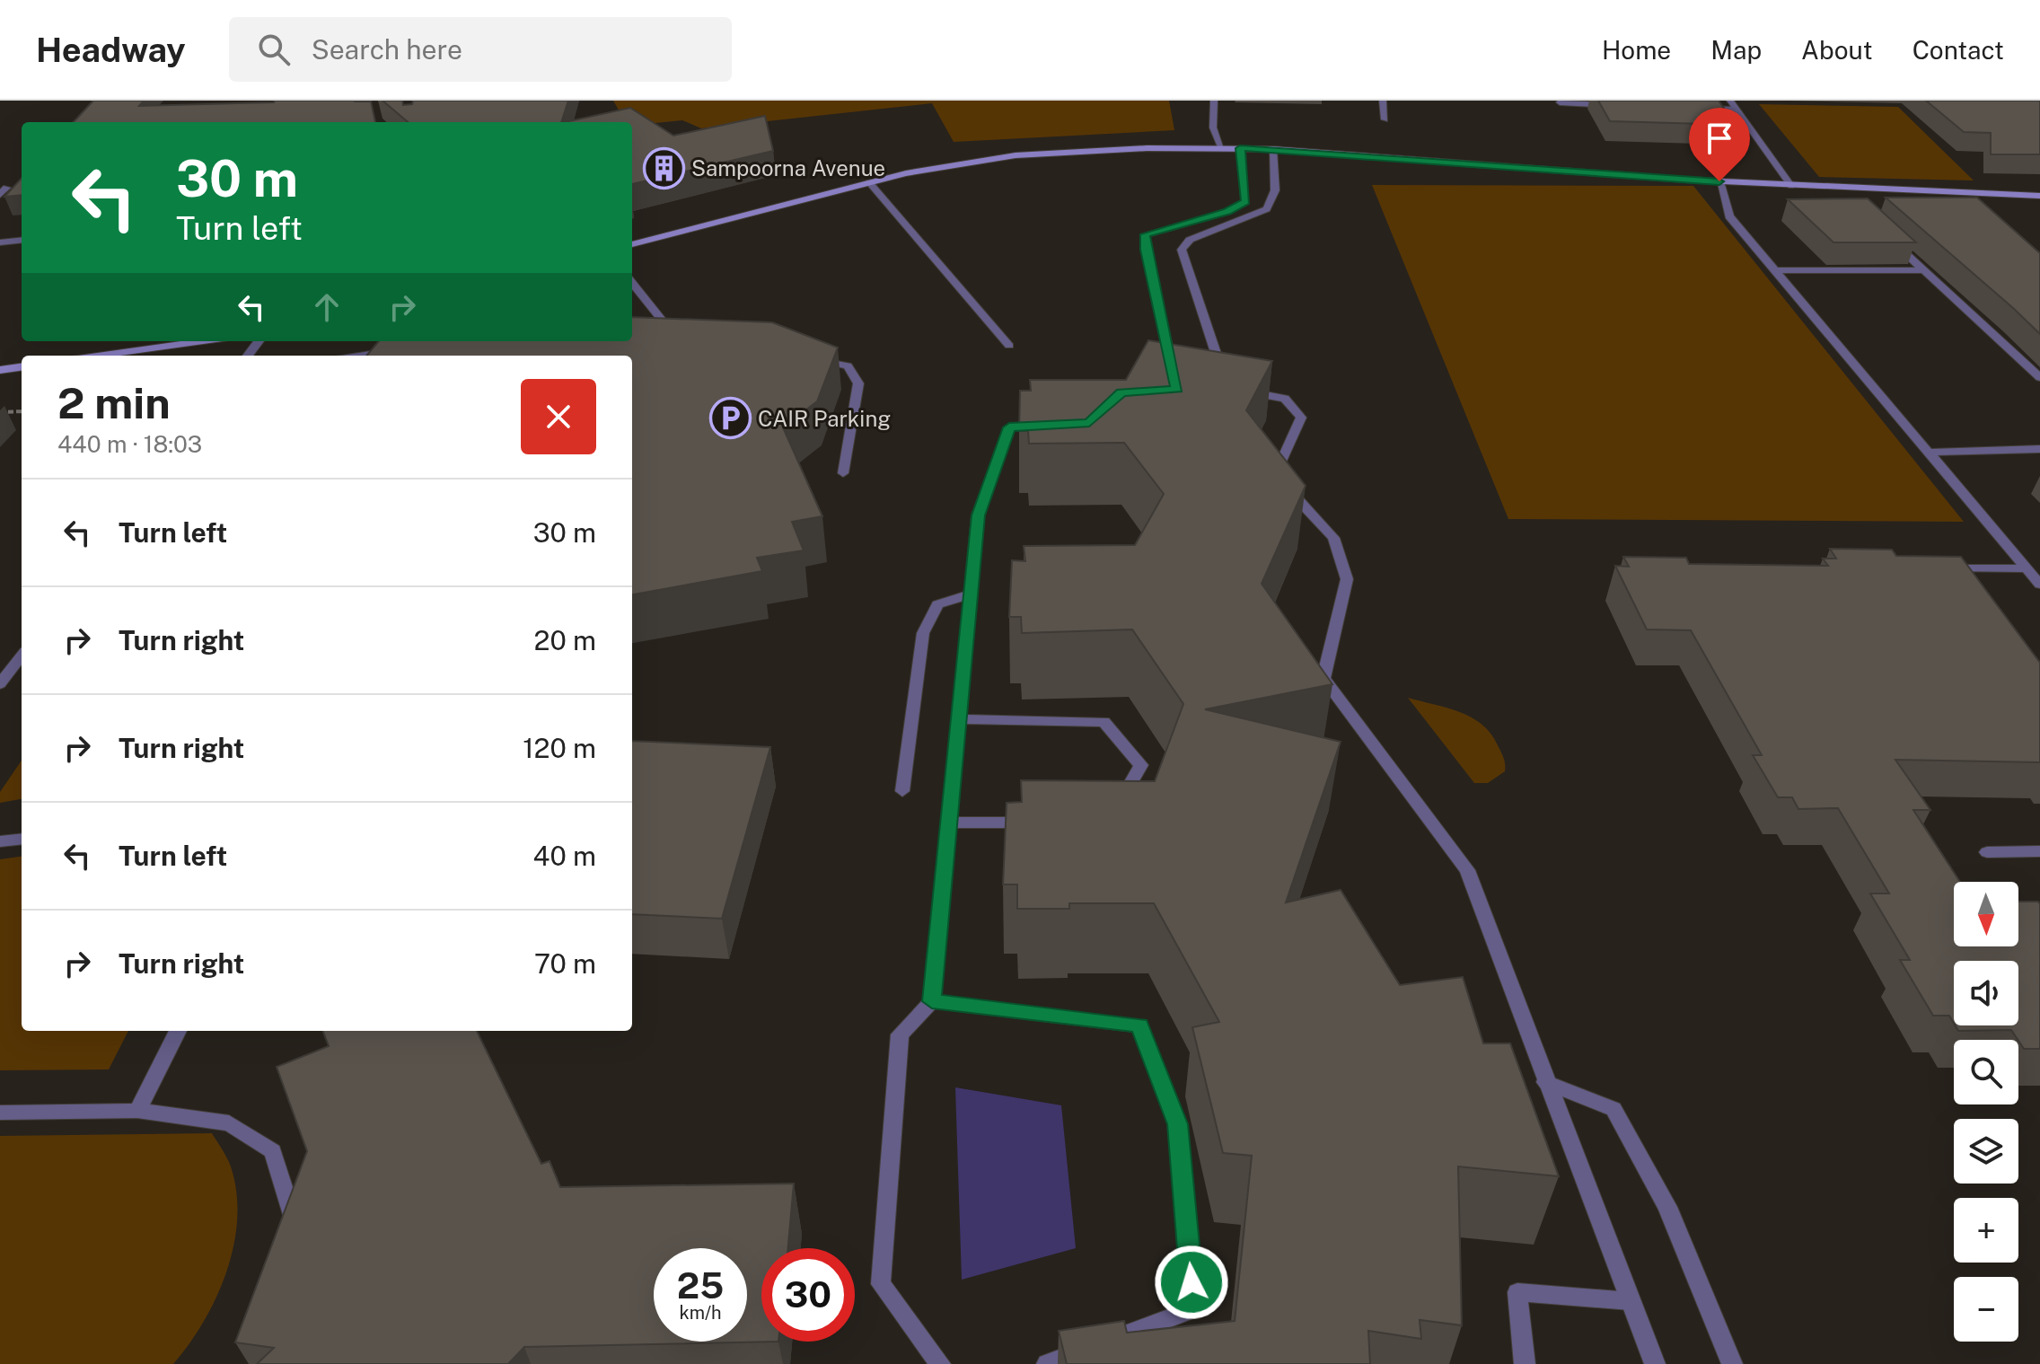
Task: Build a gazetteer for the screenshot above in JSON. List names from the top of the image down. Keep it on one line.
{"places":{"building":["Sampoorna Avenue"],"parking":["CAIR Parking"]},"north":"bottom","page":{"header":"Headway","search":"Search here","nav":["Home","Map","About","Contact"],"turn":["30 m","Turn left"],"heading":["2 min","440 m · 18:03"],"list":[{"name":"Turn left","value":"30 m"},{"name":"Turn right","value":"20 m"},{"name":"Turn right","value":"120 m"},{"name":"Turn left","value":"40 m"},{"name":"Turn right","value":"70 m"}],"map_buttons":["+","−"],"speed":"25 km/h","limit":"30"}}
